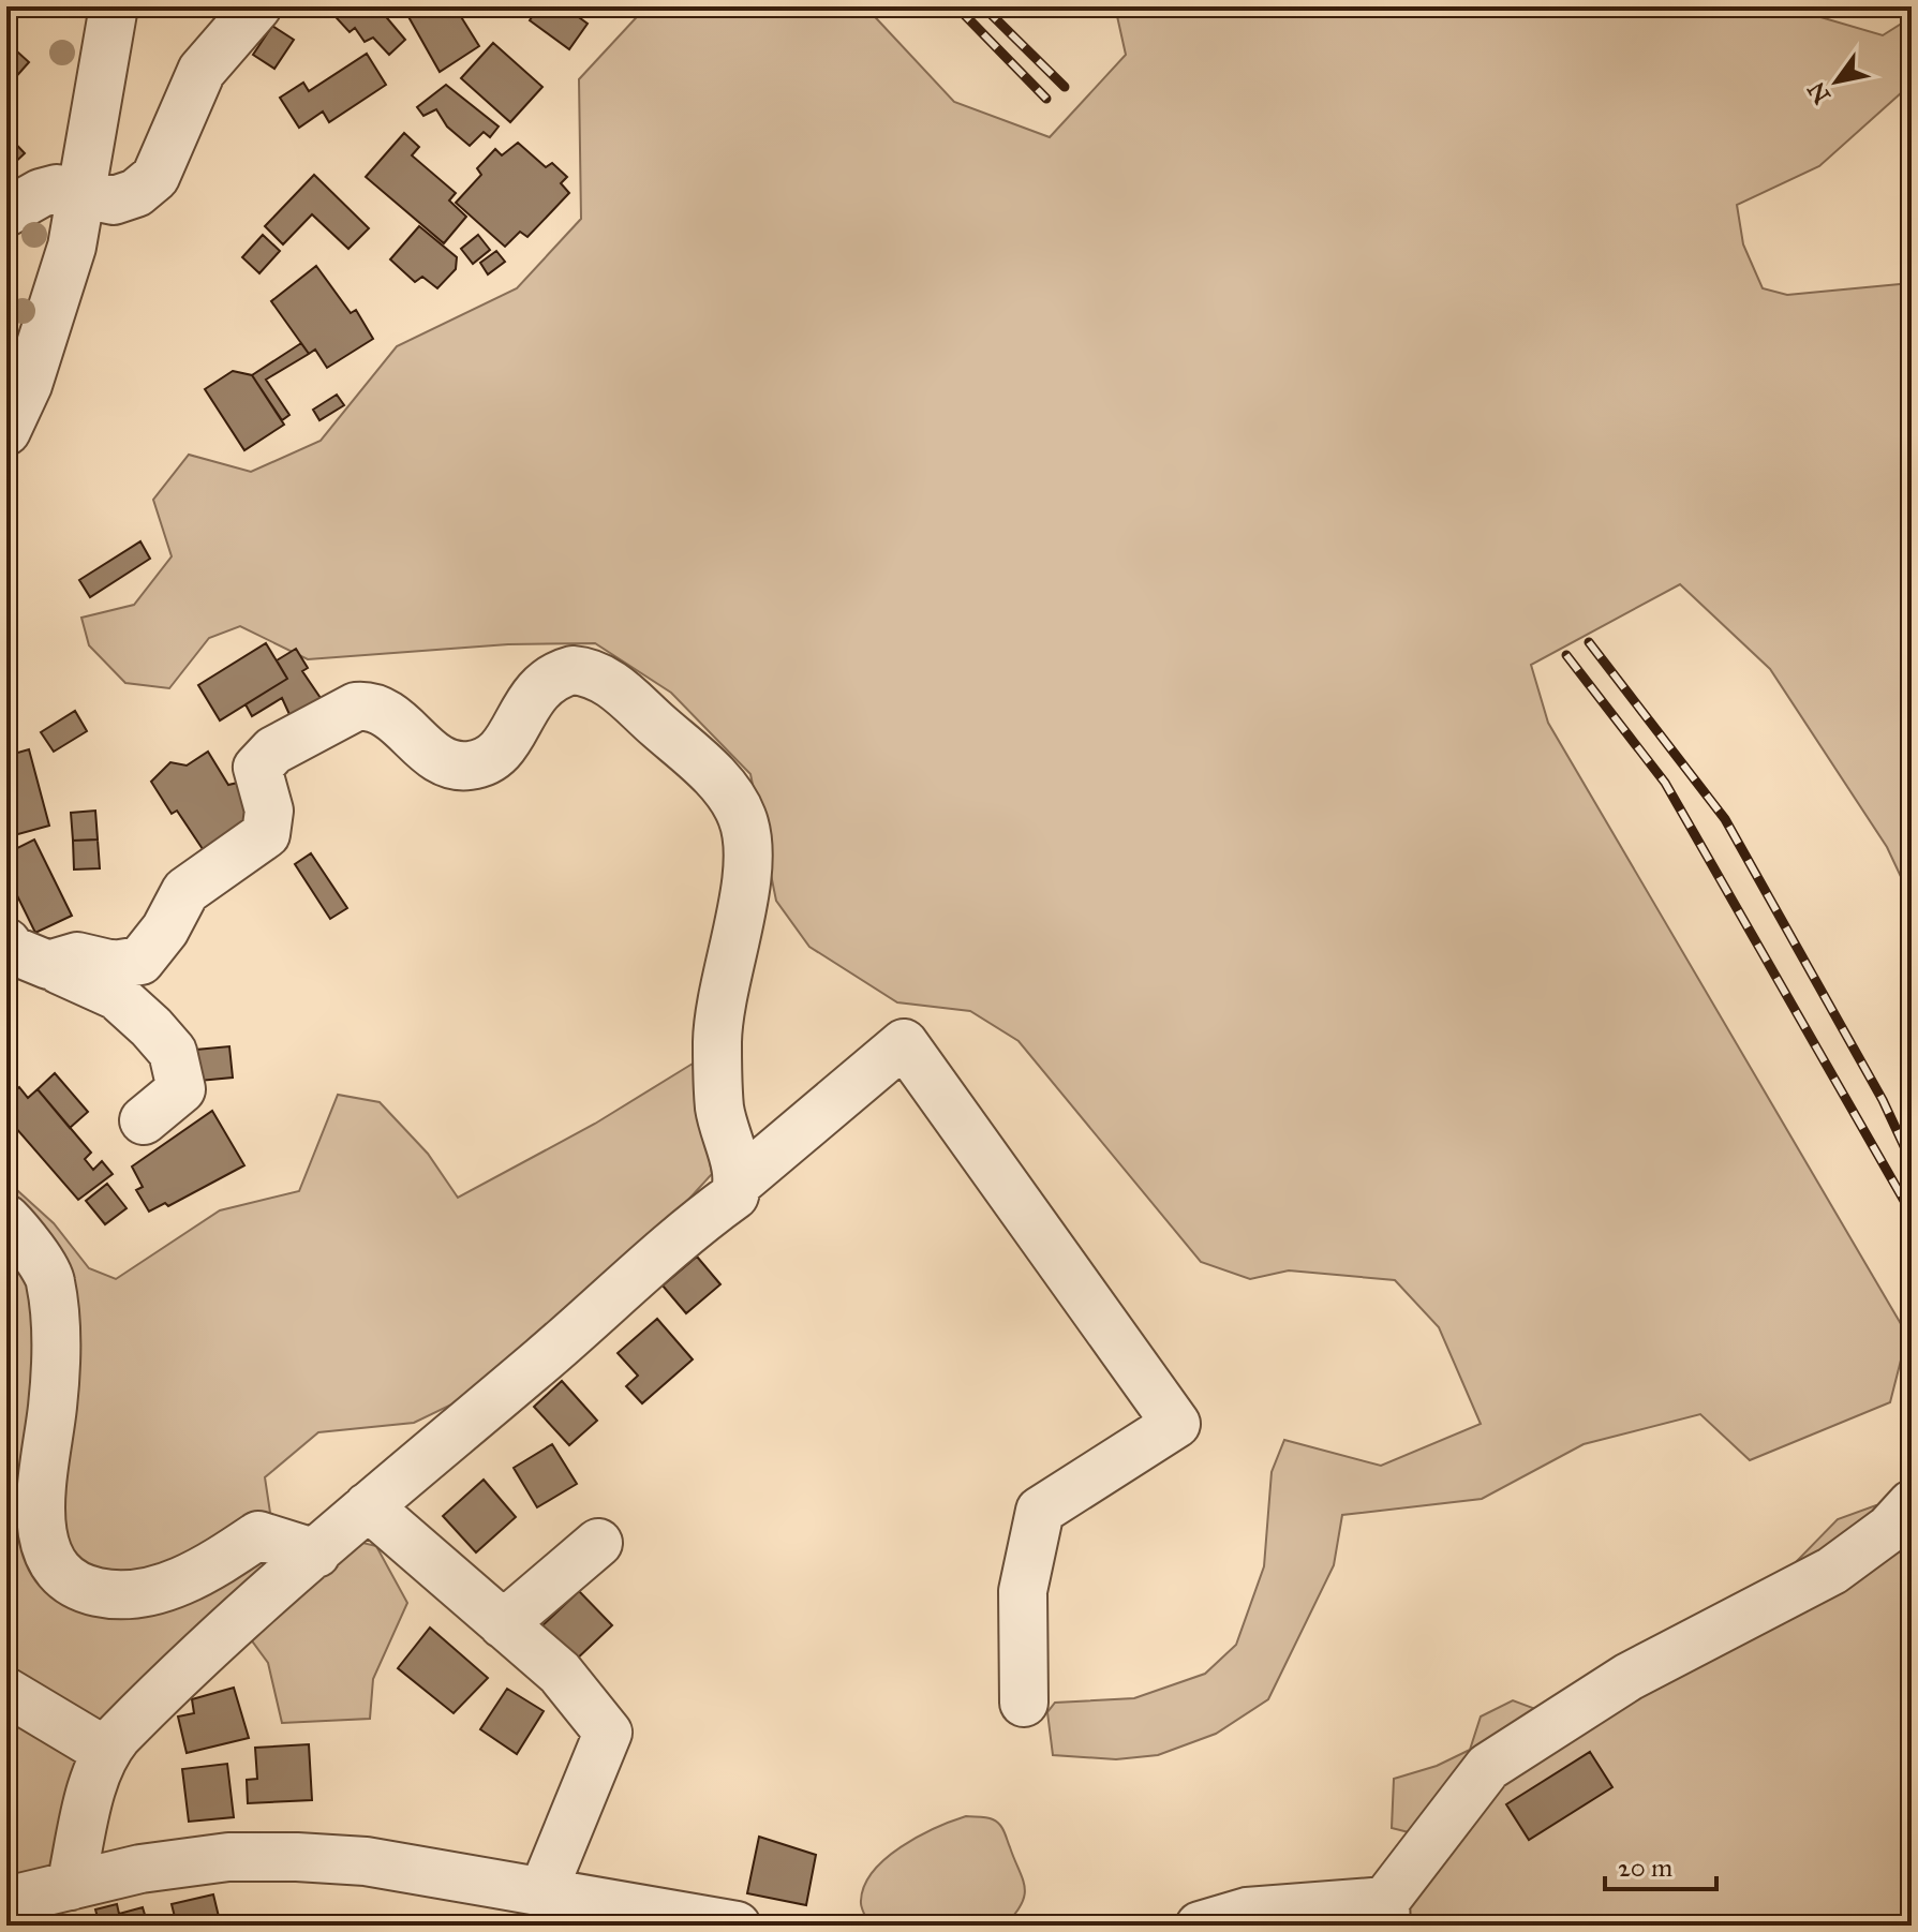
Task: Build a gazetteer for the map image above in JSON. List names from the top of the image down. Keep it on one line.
{"scale_bar":"20 m","north":"bottom left"}
